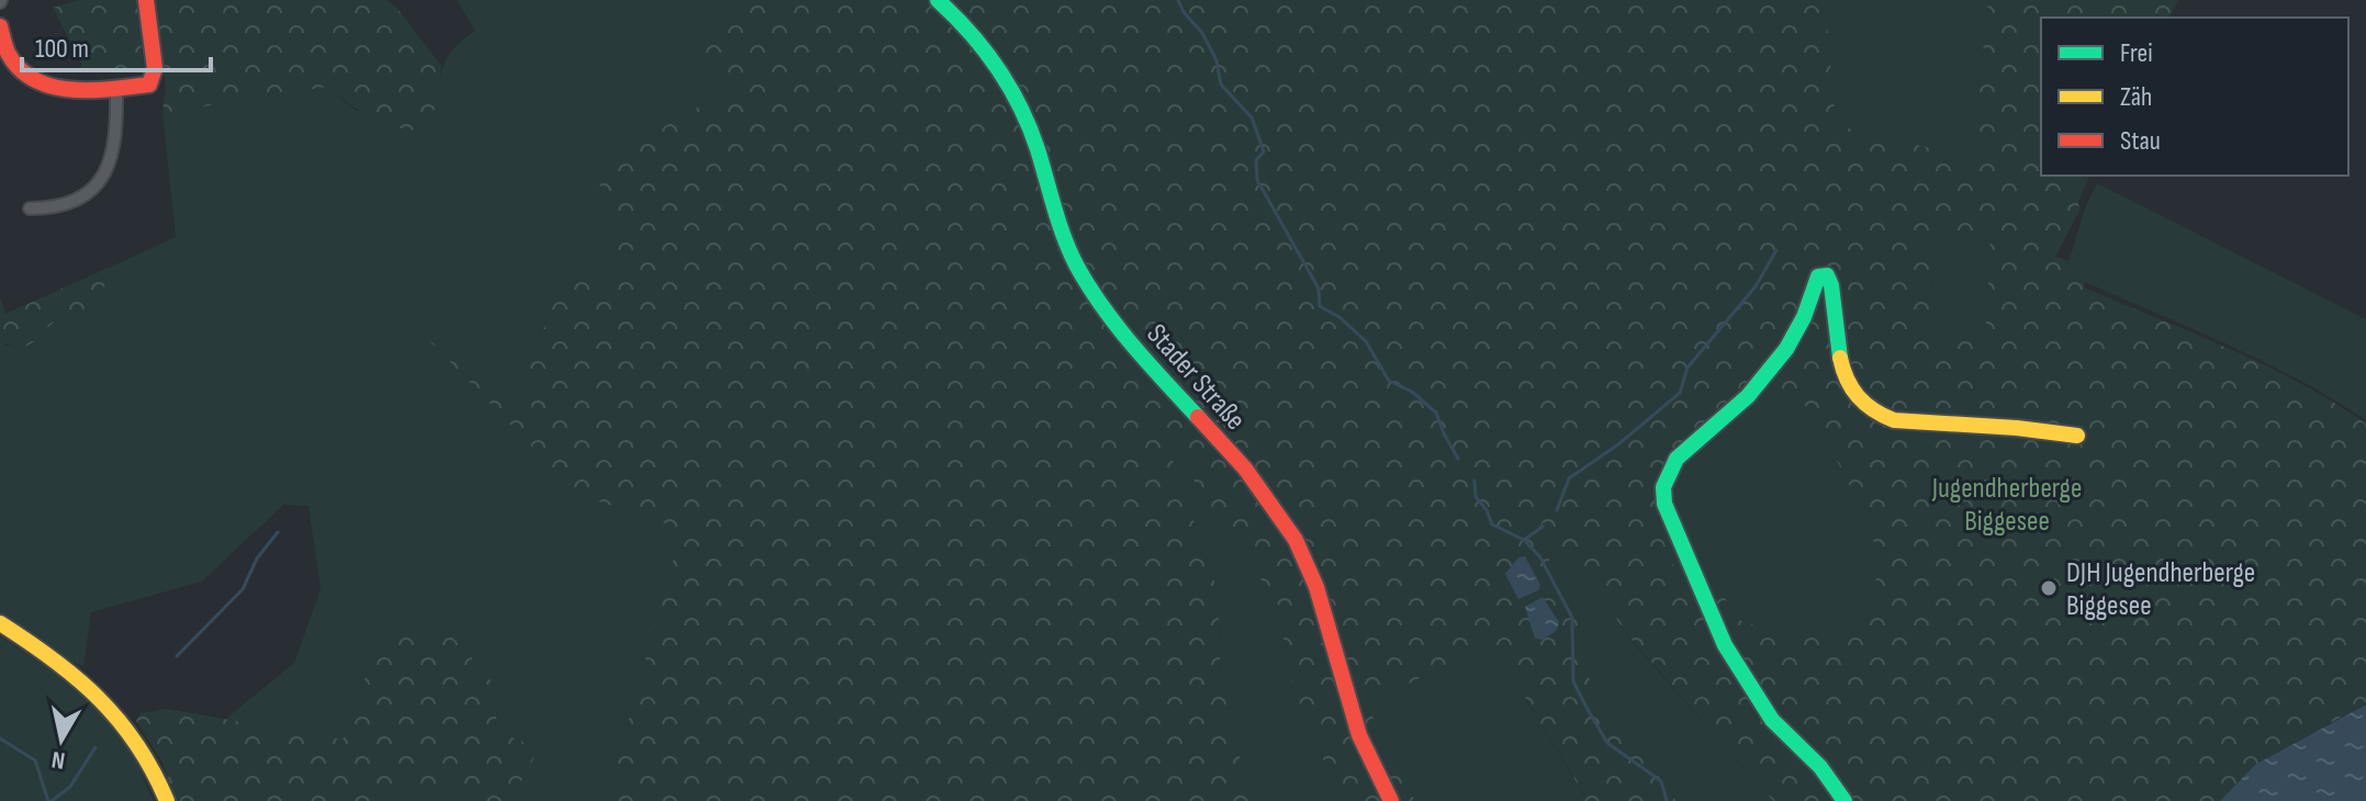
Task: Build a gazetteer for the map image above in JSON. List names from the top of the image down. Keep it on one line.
{"streets":{"street":["Stader Straße"]},"parks":["Jugendherberge Biggesee"],"places":["DJH Jugendherberge Biggesee"],"legend":["Frei","Zäh","Stau"],"scale_bar":"100 m","north":"bottom"}
